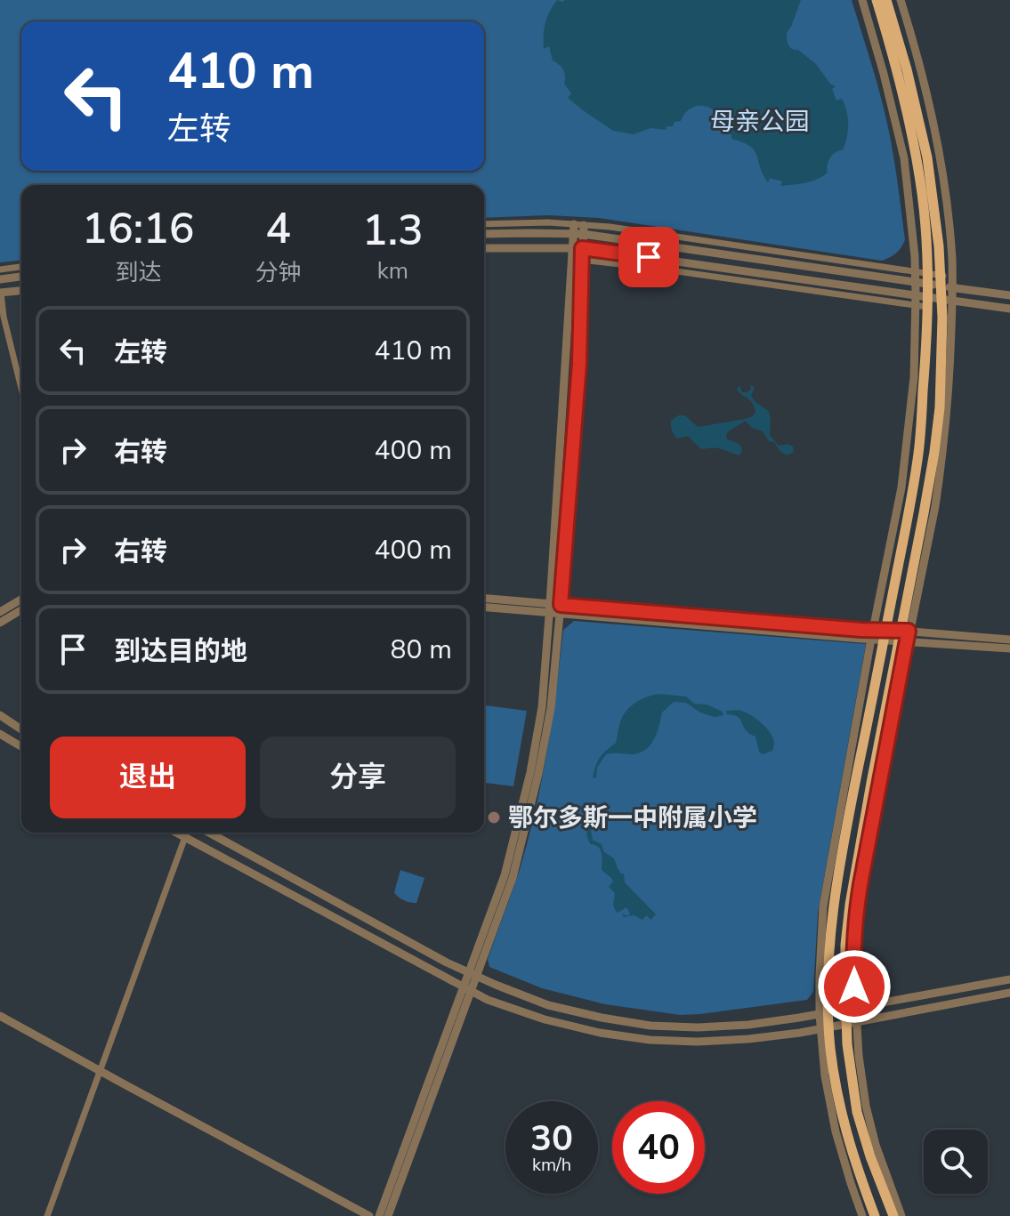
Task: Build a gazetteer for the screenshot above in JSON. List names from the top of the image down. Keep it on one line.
{"parks":["母亲公园"],"places":["鄂尔多斯一中附属小学"],"page":{"turn":["410 m","左转"],"eta":["16:16","到达","4","分钟","1.3","km"],"list":[{"name":"左转","value":"410 m"},{"name":"右转","value":"400 m"},{"name":"右转","value":"400 m"},{"name":"到达目的地","value":"80 m"}],"buttons":["退出","分享"],"speed":"30 km/h","limit":"40"}}
